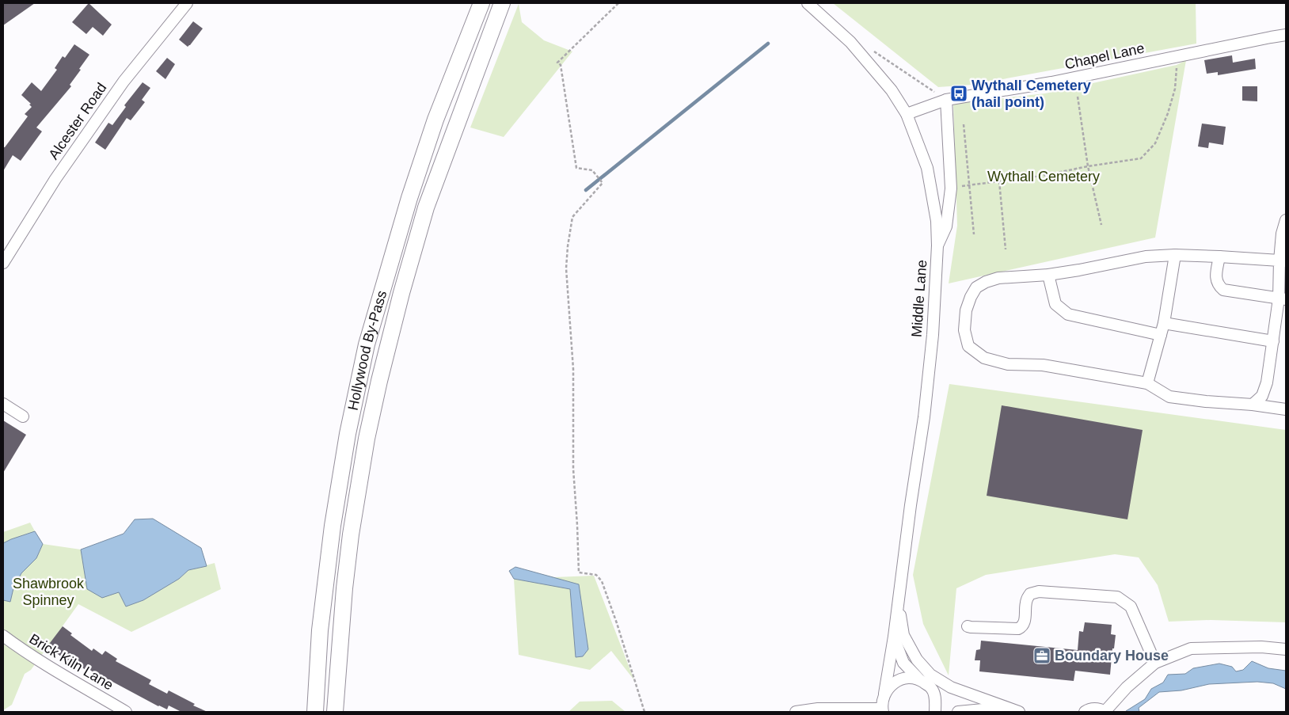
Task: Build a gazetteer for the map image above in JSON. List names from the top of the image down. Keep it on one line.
{"streets":{"highway":["Hollywood By-Pass"],"street":["Chapel Lane","Alcester Road","Middle Lane","Brick Kiln Lane"]},"crossings":[["Chapel Lane","Middle Lane"]],"parks":["Wythall Cemetery","Shawbrook Spinney"],"places":{"bus stop":["Wythall Cemetery (hail point)"],"office":["Boundary House"]}}
